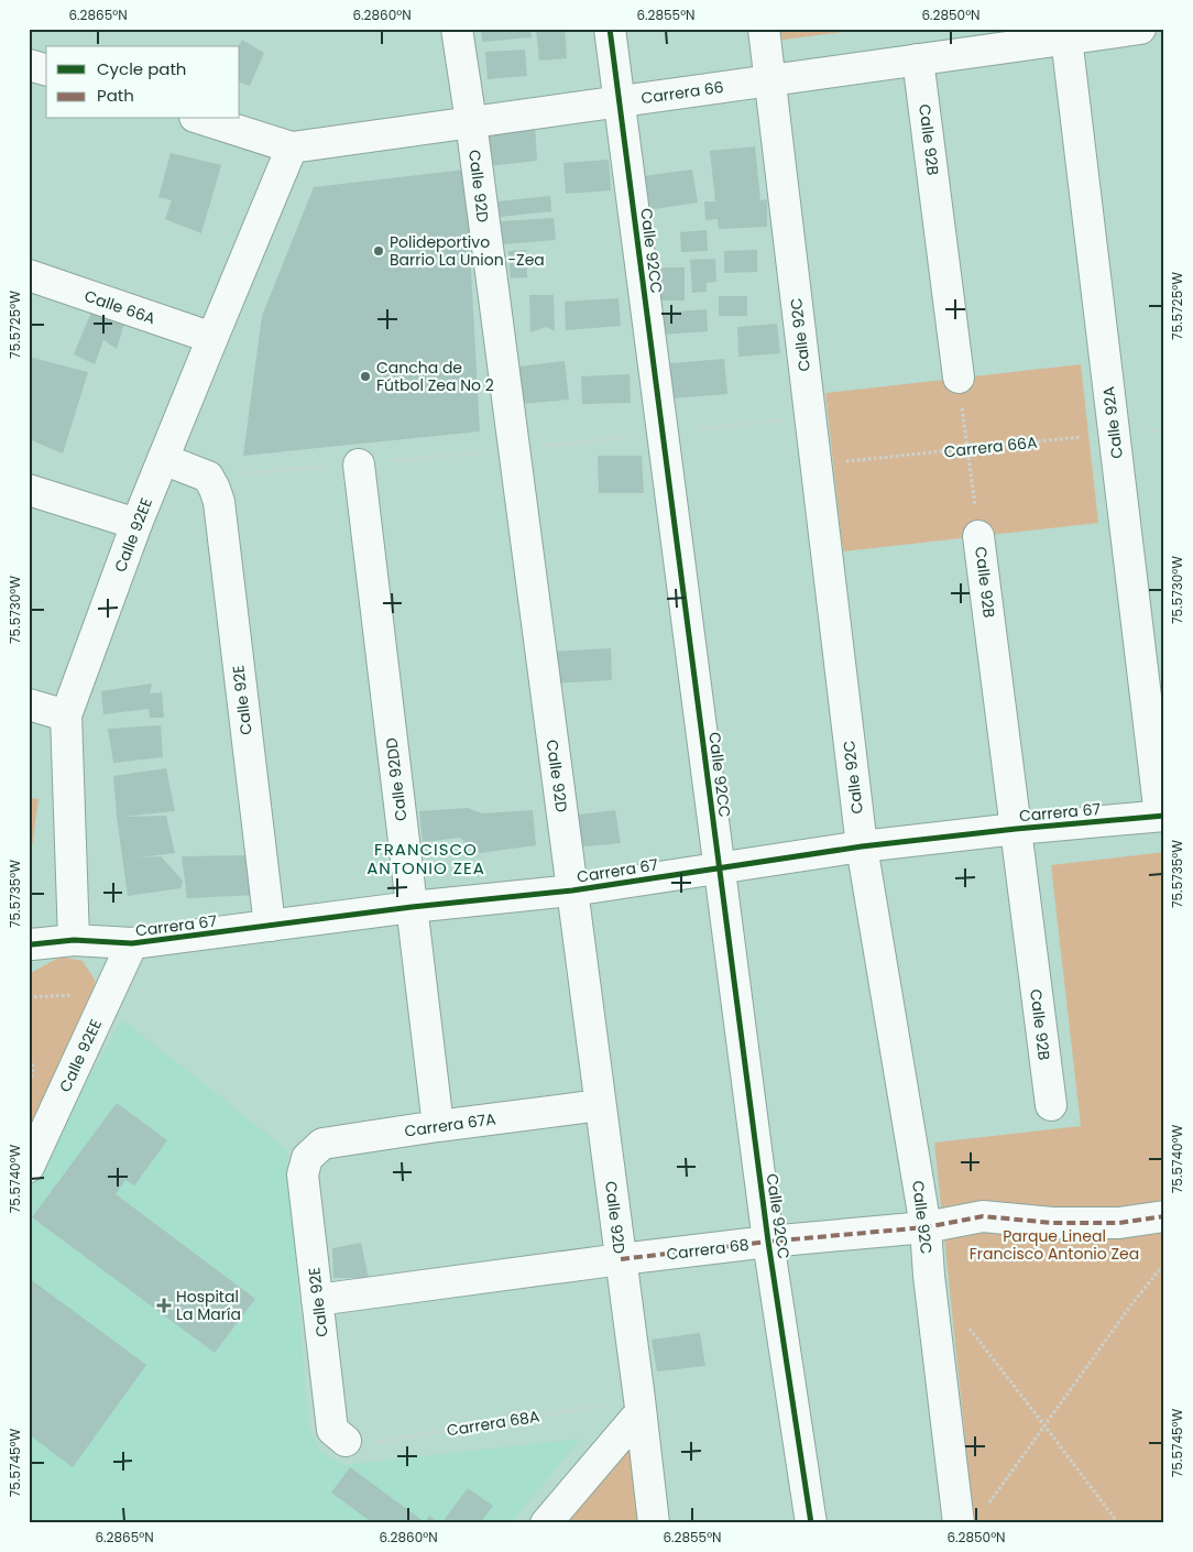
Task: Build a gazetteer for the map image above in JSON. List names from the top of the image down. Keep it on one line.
{"streets":{"street":["Carrera 66","Calle 92B","Calle 92D","Calle 92CC","Calle 66A","Calle 92C","Calle 92A","Calle 92EE","Calle 92E","Calle 92DD","Carrera 67","Carrera 67A","Carrera 68"],"path":["Carrera 66A","Carrera 68A"]},"crossings":[["Carrera 66","Calle 92B"],["Carrera 66","Calle 92D"],["Carrera 66","Calle 92CC"],["Carrera 66","Calle 92C"],["Carrera 66","Calle 92A"],["Carrera 66","Calle 92EE"],["Calle 92B","Carrera 66A"],["Calle 92B","Carrera 67"],["Calle 92D","Carrera 67"],["Calle 92D","Carrera 67A"],["Calle 92D","Carrera 68"],["Calle 92D","Carrera 68A"],["Calle 92CC","Carrera 67"],["Calle 92CC","Carrera 68"],["Calle 66A","Calle 92EE"],["Calle 92C","Carrera 66A"],["Calle 92C","Carrera 67"],["Calle 92C","Carrera 68"],["Calle 92A","Carrera 66A"],["Calle 92A","Carrera 67"],["Calle 92EE","Calle 92E"],["Calle 92EE","Carrera 67"],["Calle 92E","Carrera 67"],["Calle 92E","Carrera 67A"],["Calle 92E","Carrera 68"],["Calle 92E","Carrera 68A"],["Calle 92DD","Carrera 67"],["Calle 92DD","Carrera 67A"]],"districts":["FRANCISCO ANTONIO ZEA"],"parks":["Parque Lineal Francisco Antonio Zea"],"places":{"other":["Polideportivo Barrio La Union -Zea","Cancha de Fútbol Zea No 2"],"health":["Hospital La María"]},"legend":["Cycle path","Path"],"coordinates":["6.2865°N","6.2860°N","6.2855°N","6.2850°N","75.5725°W","75.5730°W","75.5735°W","75.5740°W","75.5745°W"]}
